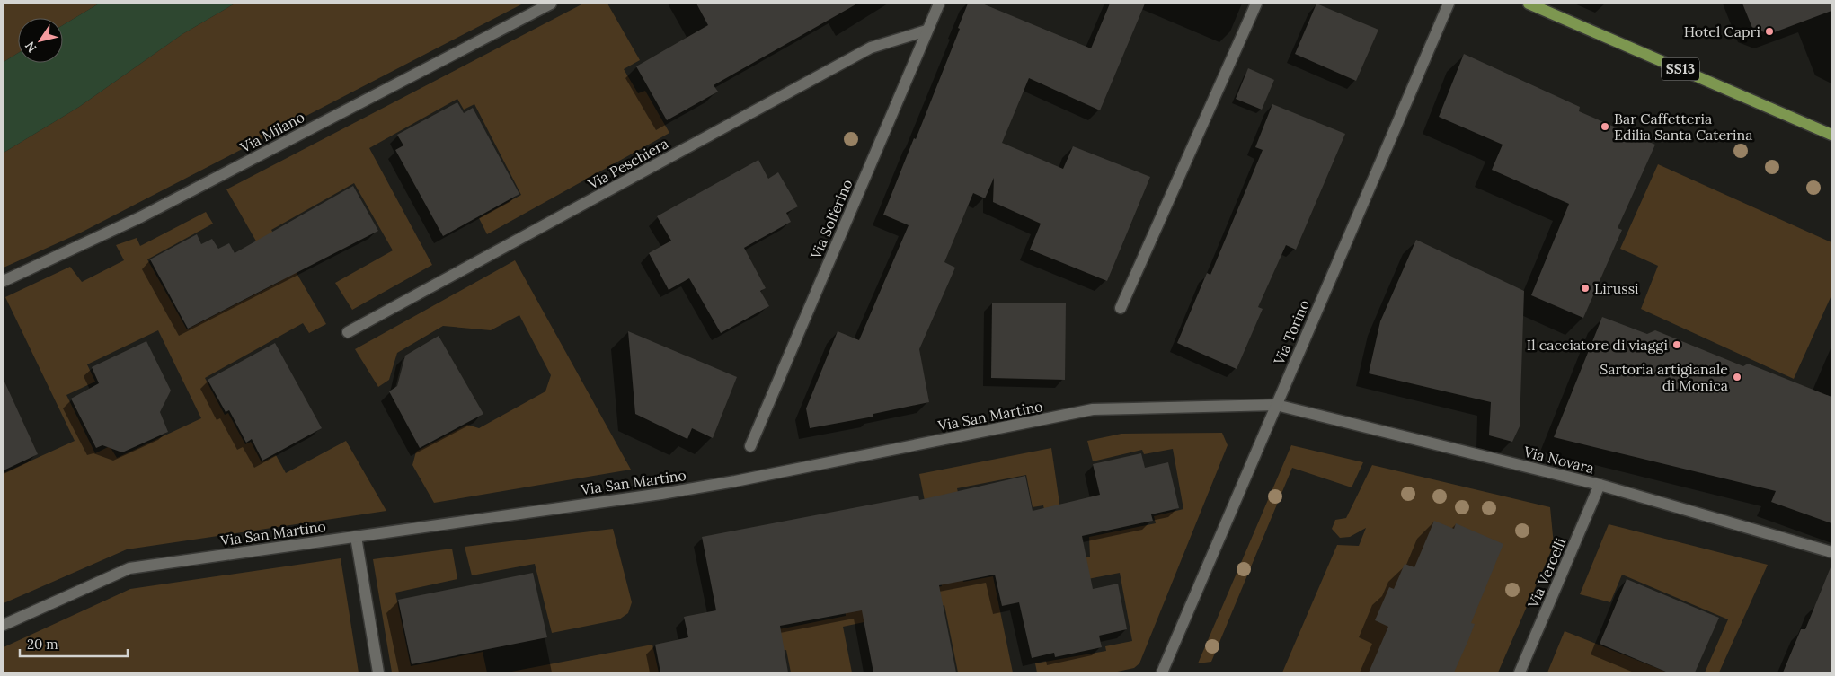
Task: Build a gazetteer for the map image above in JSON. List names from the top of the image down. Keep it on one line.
{"streets":{"main road":["SS13"],"street":["Via Milano","Via Peschiera","Via Solferino","Via Torino","Via San Martino","Via Novara","Via Vercelli"]},"crossings":[["Via Peschiera","Via Solferino"],["Via Torino","Via San Martino"],["Via Torino","Via Novara"],["Via San Martino","Via Novara"],["Via Novara","Via Vercelli"]],"places":["Hotel Capri","Bar Caffetteria Edilia Santa Caterina","Lirussi","Il cacciatore di viaggi","Sartoria artigianale di Monica"],"scale_bar":"20 m","north":"bottom left"}
